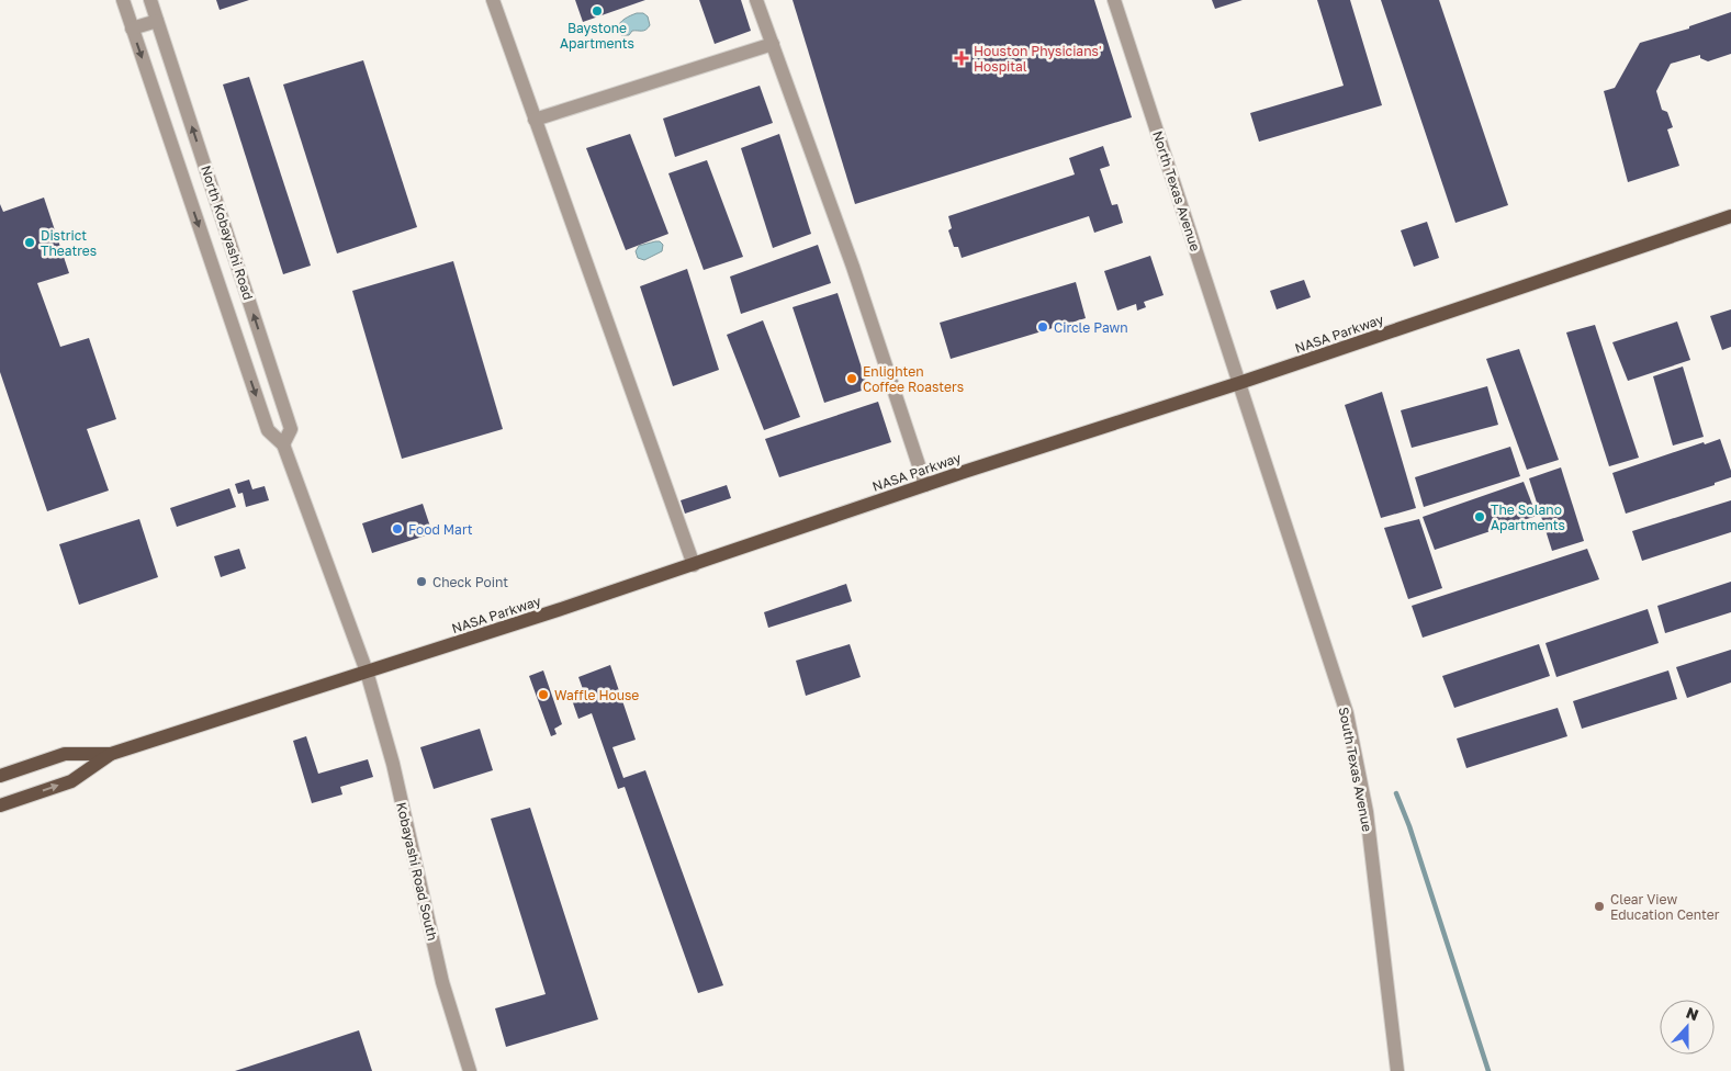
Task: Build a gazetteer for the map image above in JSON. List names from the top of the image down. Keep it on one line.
{"streets":{"main road":["NASA Parkway"],"street":["North Texas Avenue","North Kobayashi Road","South Texas Avenue","Kobayashi Road South"]},"crossings":[["North Texas Avenue","NASA Parkway"],["North Texas Avenue","South Texas Avenue"],["North Kobayashi Road","NASA Parkway"],["North Kobayashi Road","Kobayashi Road South"],["NASA Parkway","South Texas Avenue"],["NASA Parkway","Kobayashi Road South"]],"places":{"other":["Baystone Apartments","District Theatres","Circle Pawn","Enlighten Coffee Roasters","The Solano Apartments","Food Mart","Check Point","Waffle House","Clear View Education Center"],"health":["Houston Physicians' Hospital"]},"north":"top"}
